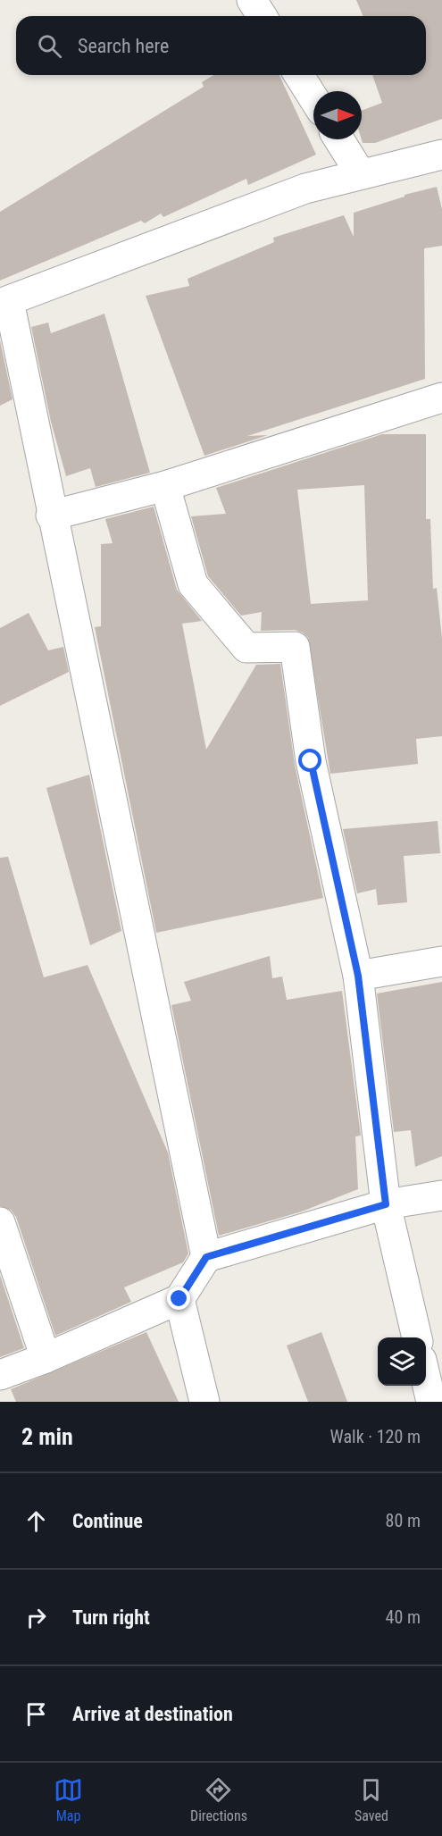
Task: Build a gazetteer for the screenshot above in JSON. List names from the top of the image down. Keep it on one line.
{"north":"right","page":{"search":"Search here","heading":["2 min","Walk · 120 m"],"list":[["Continue","80 m"],["Turn right","40 m"],"Arrive at destination"],"nav":["Map","Directions","Saved"]}}
